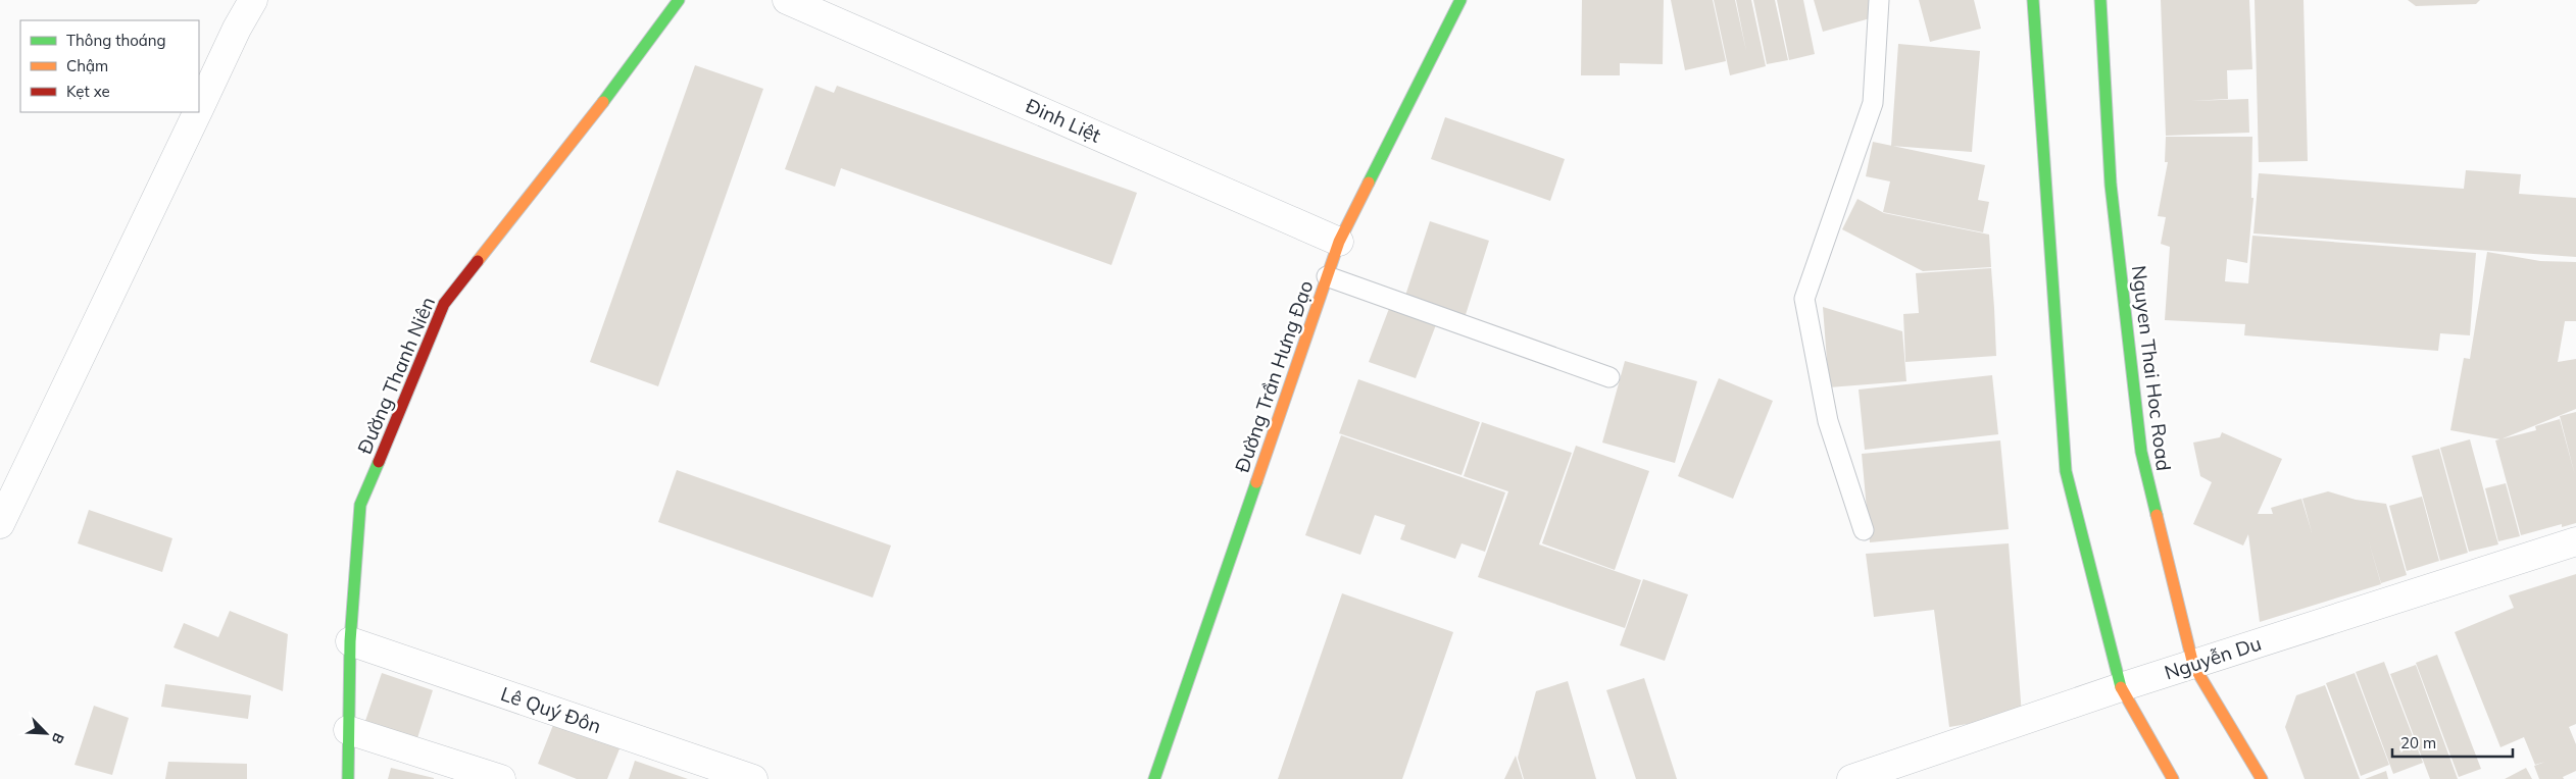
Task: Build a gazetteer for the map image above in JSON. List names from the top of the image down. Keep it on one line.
{"streets":{"street":["Đinh Liệt","Nguyen Thai Hoc Road","Đường Thanh Niên","Đường Trần Hưng Đạo","Nguyễn Du","Lê Quý Đôn"]},"crossings":[["Đinh Liệt","Đường Trần Hưng Đạo"],["Nguyen Thai Hoc Road","Nguyễn Du"],["Đường Thanh Niên","Lê Quý Đôn"]],"legend":["Thông thoáng","Chậm","Kẹt xe"],"scale_bar":"20 m","north":"bottom right"}
